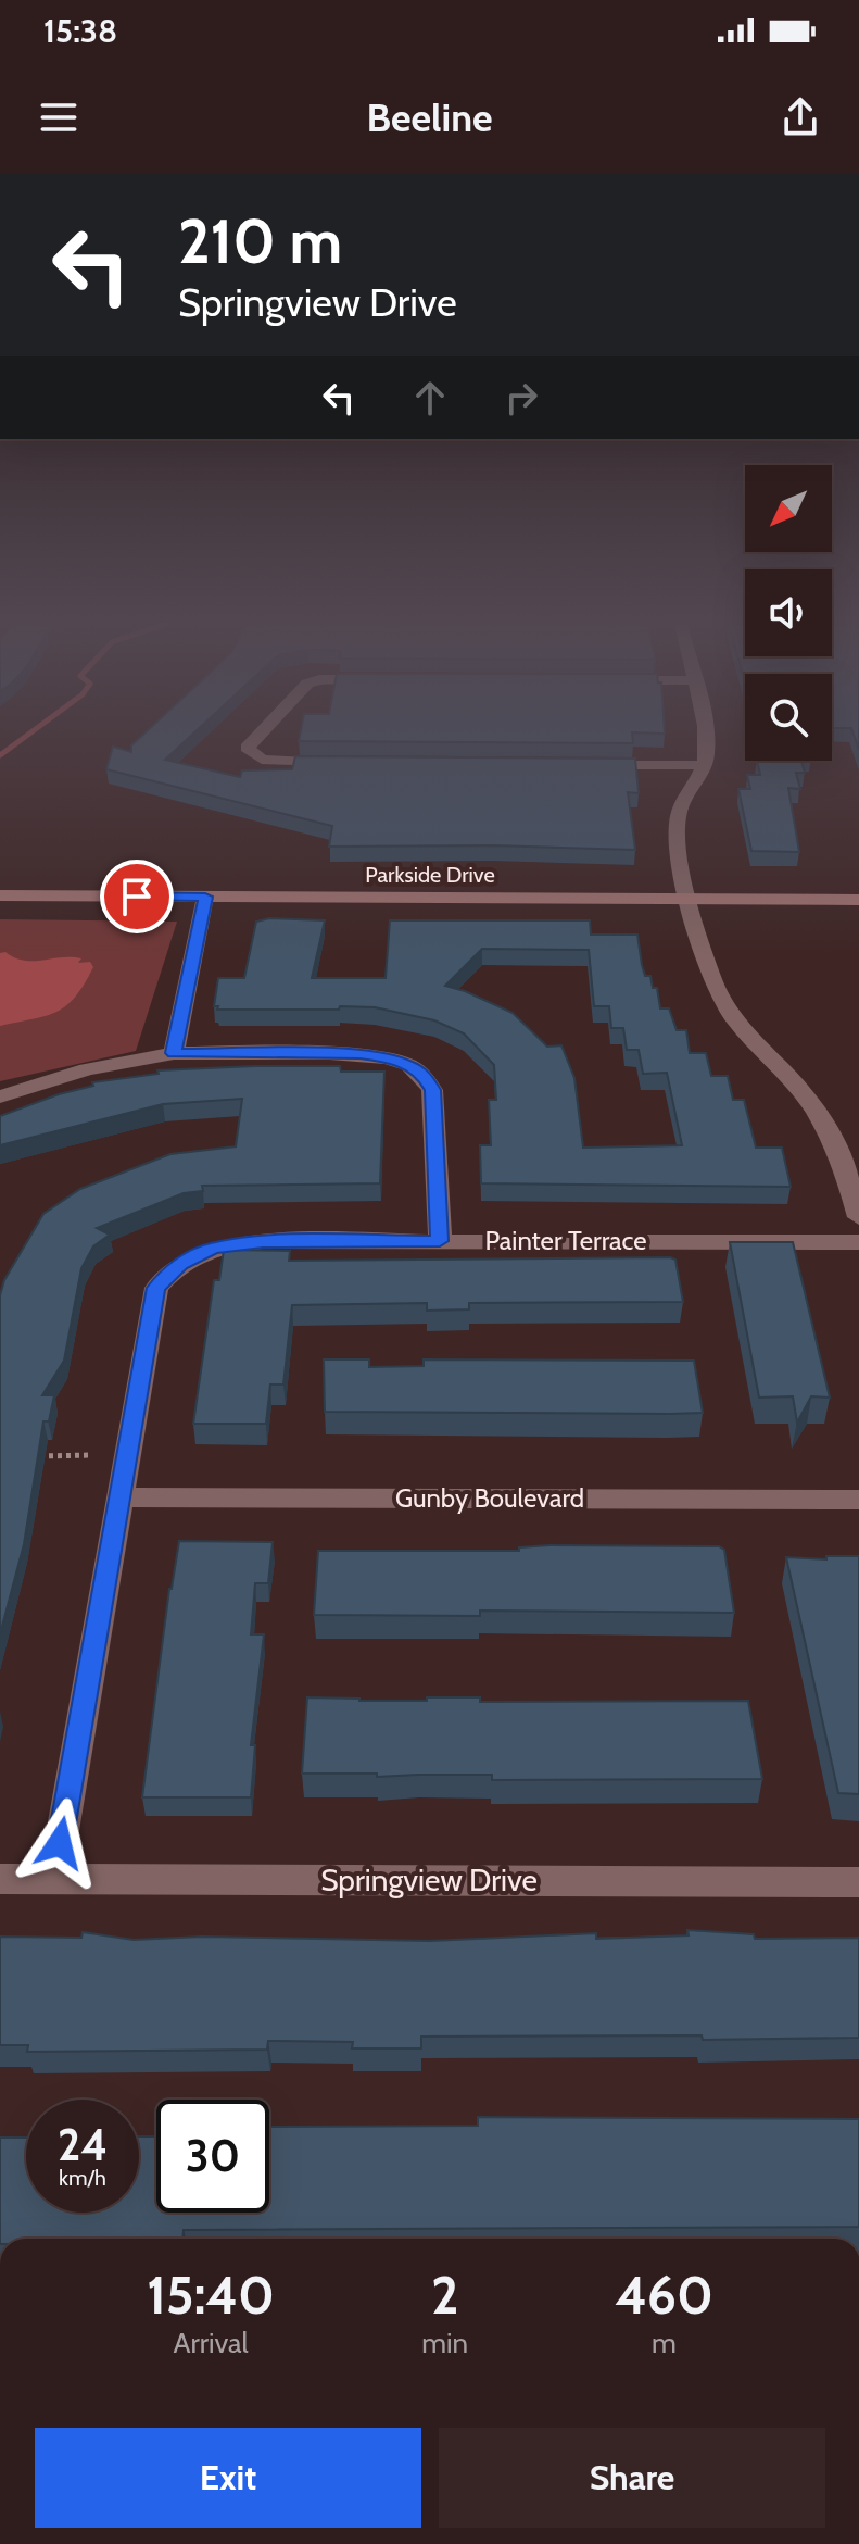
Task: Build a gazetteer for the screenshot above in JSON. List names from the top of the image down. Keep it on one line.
{"streets":{"main road":["Parkside Drive"],"street":["Painter Terrace","Gunby Boulevard","Springview Drive"]},"crossings":[["Painter Terrace","Gunby Boulevard"],["Painter Terrace","Springview Drive"]],"north":"bottom left","page":{"status":"15:38","header":"Beeline","turn":["210 m","Springview Drive"],"speed":"24 km/h","limit":"30","eta":["15:40","Arrival","2","min","460","m"],"buttons":["Exit","Share"]}}
